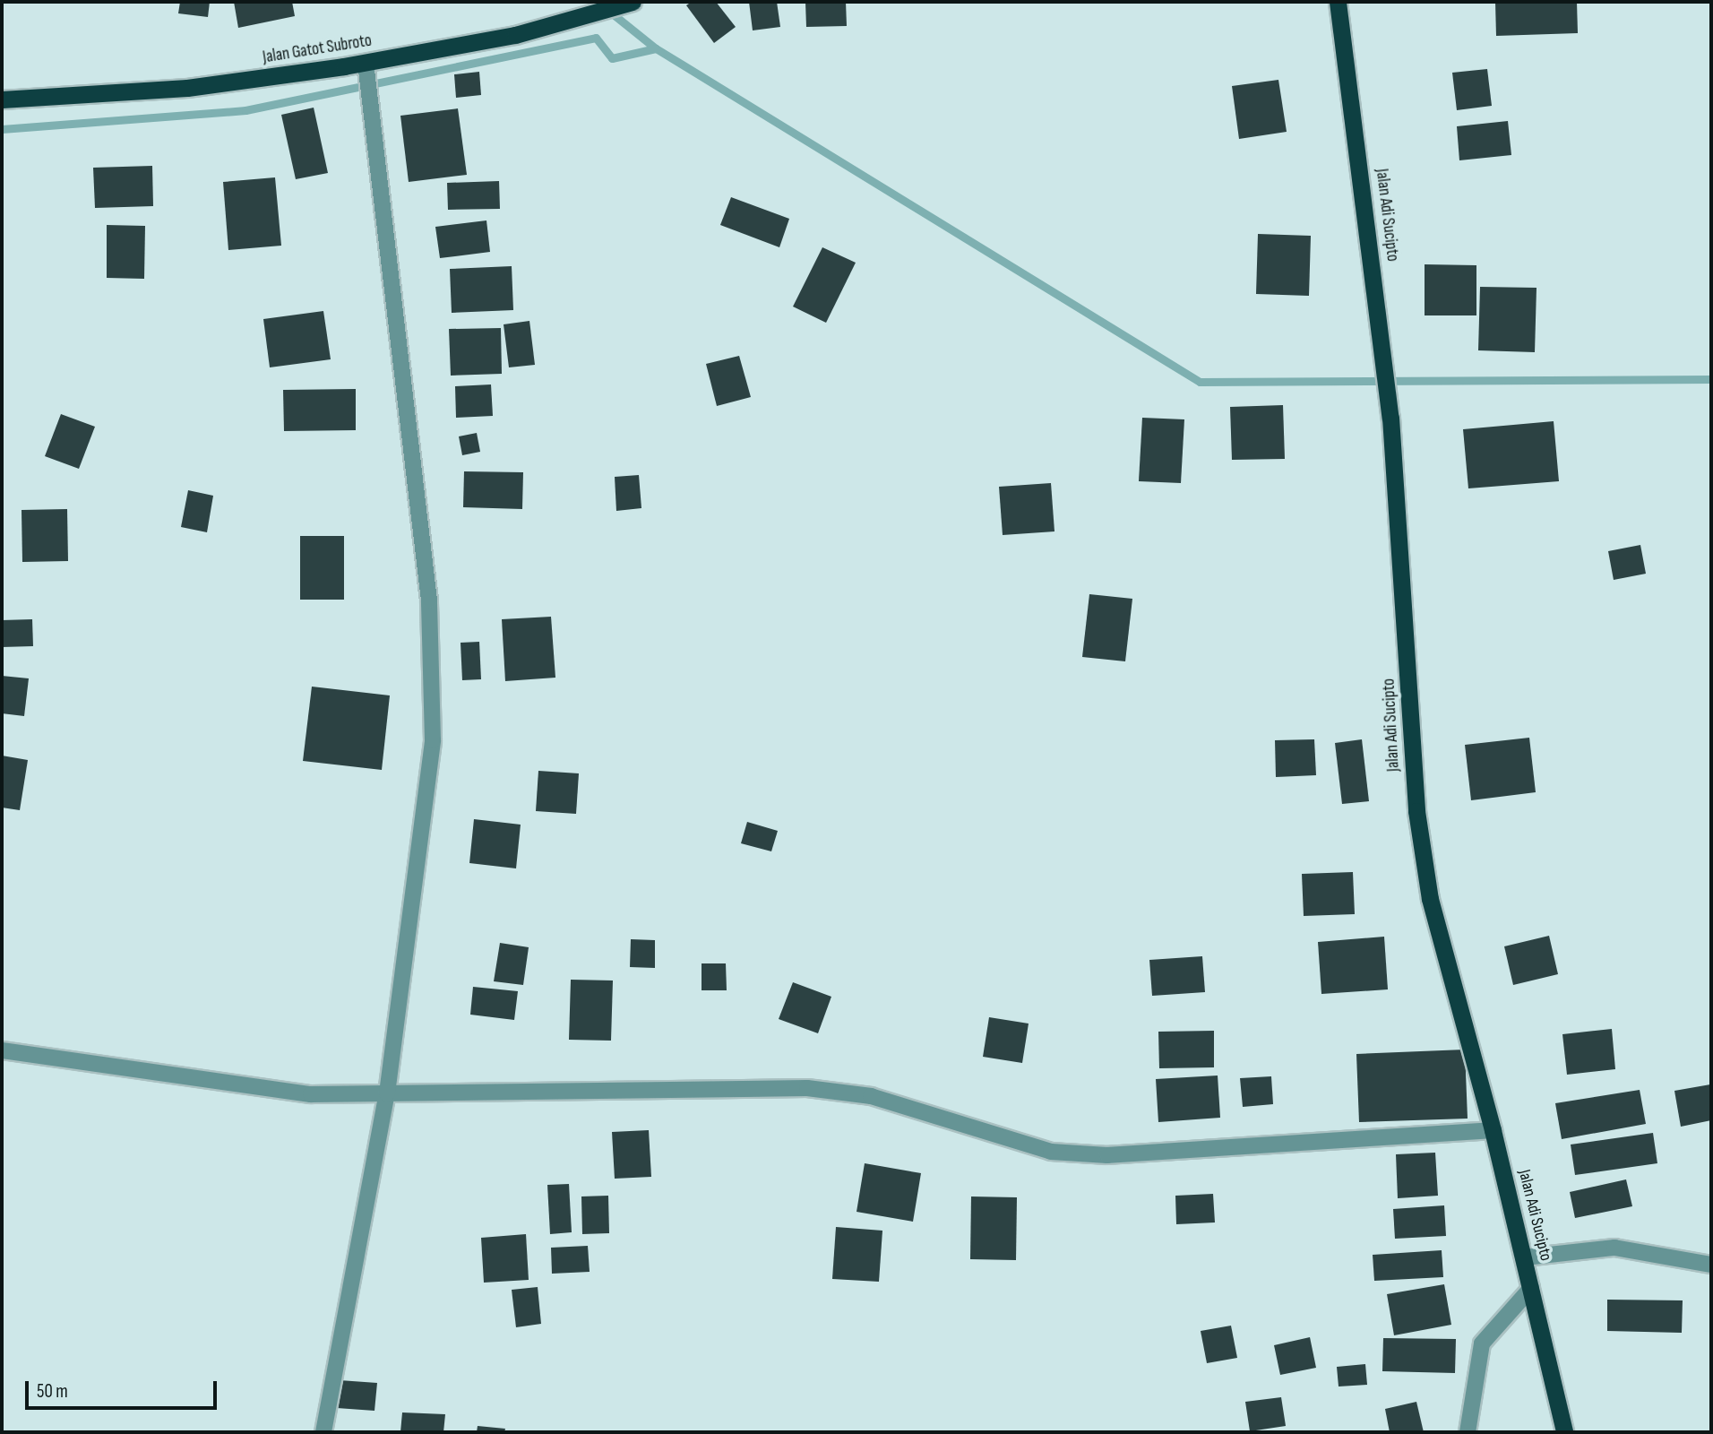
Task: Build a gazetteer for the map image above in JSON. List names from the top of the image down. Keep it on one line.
{"streets":{"highway":["Jalan Gatot Subroto","Jalan Adi Sucipto"]},"scale_bar":"50 m"}
